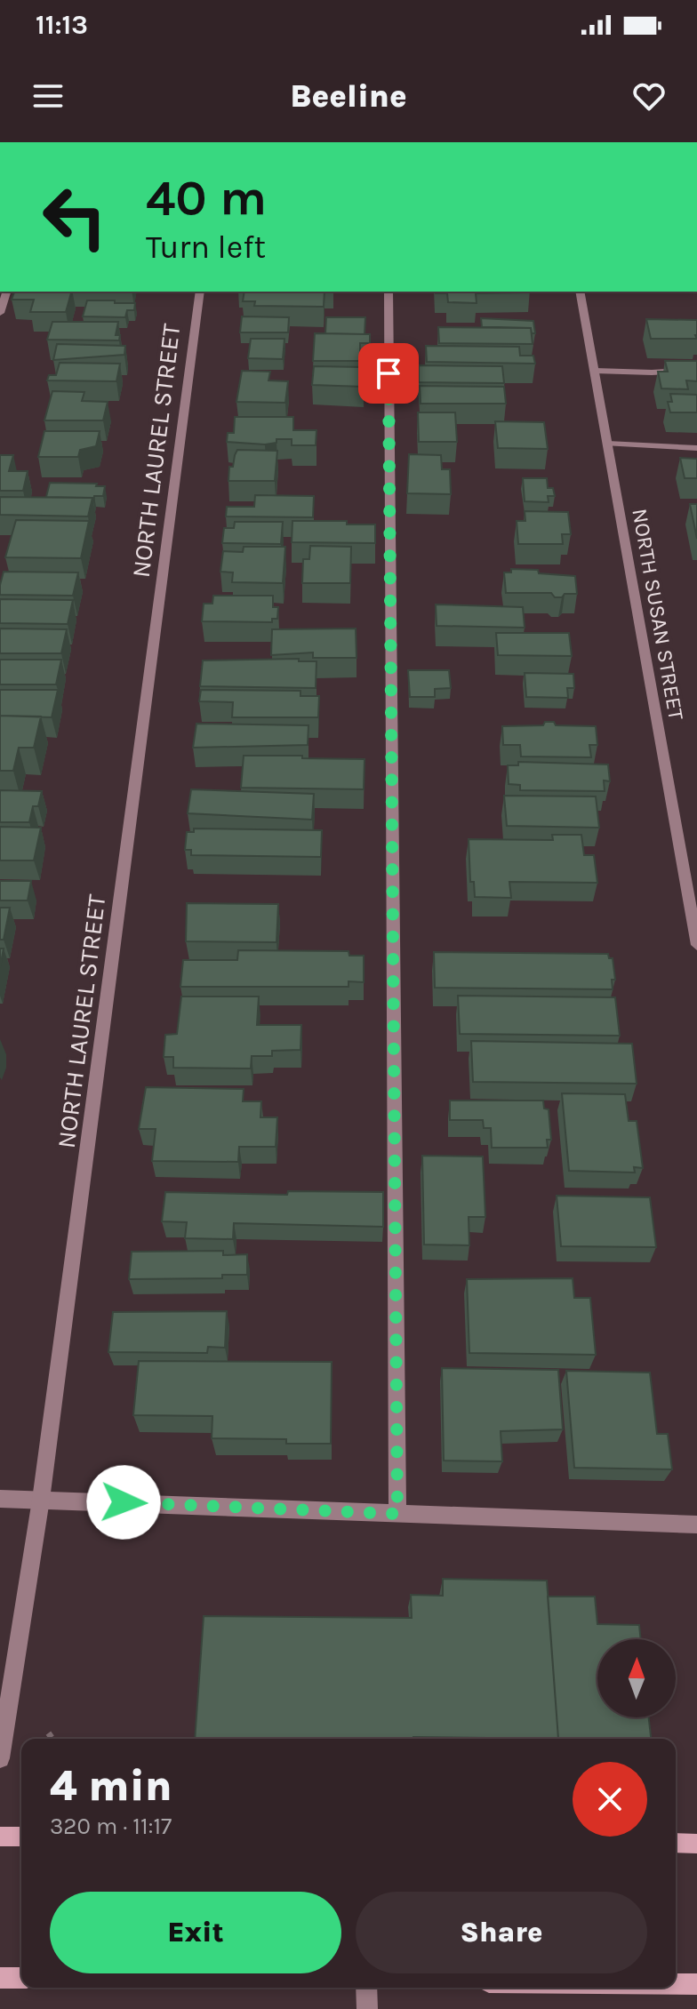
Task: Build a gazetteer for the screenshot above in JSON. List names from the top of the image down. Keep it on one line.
{"streets":{"street":["NORTH LAUREL STREET","NORTH SUSAN STREET"]},"north":"top","page":{"status":"11:13","header":"Beeline","turn":["40 m","Turn left"],"heading":["4 min","320 m · 11:17"],"buttons":["Exit","Share"]}}
